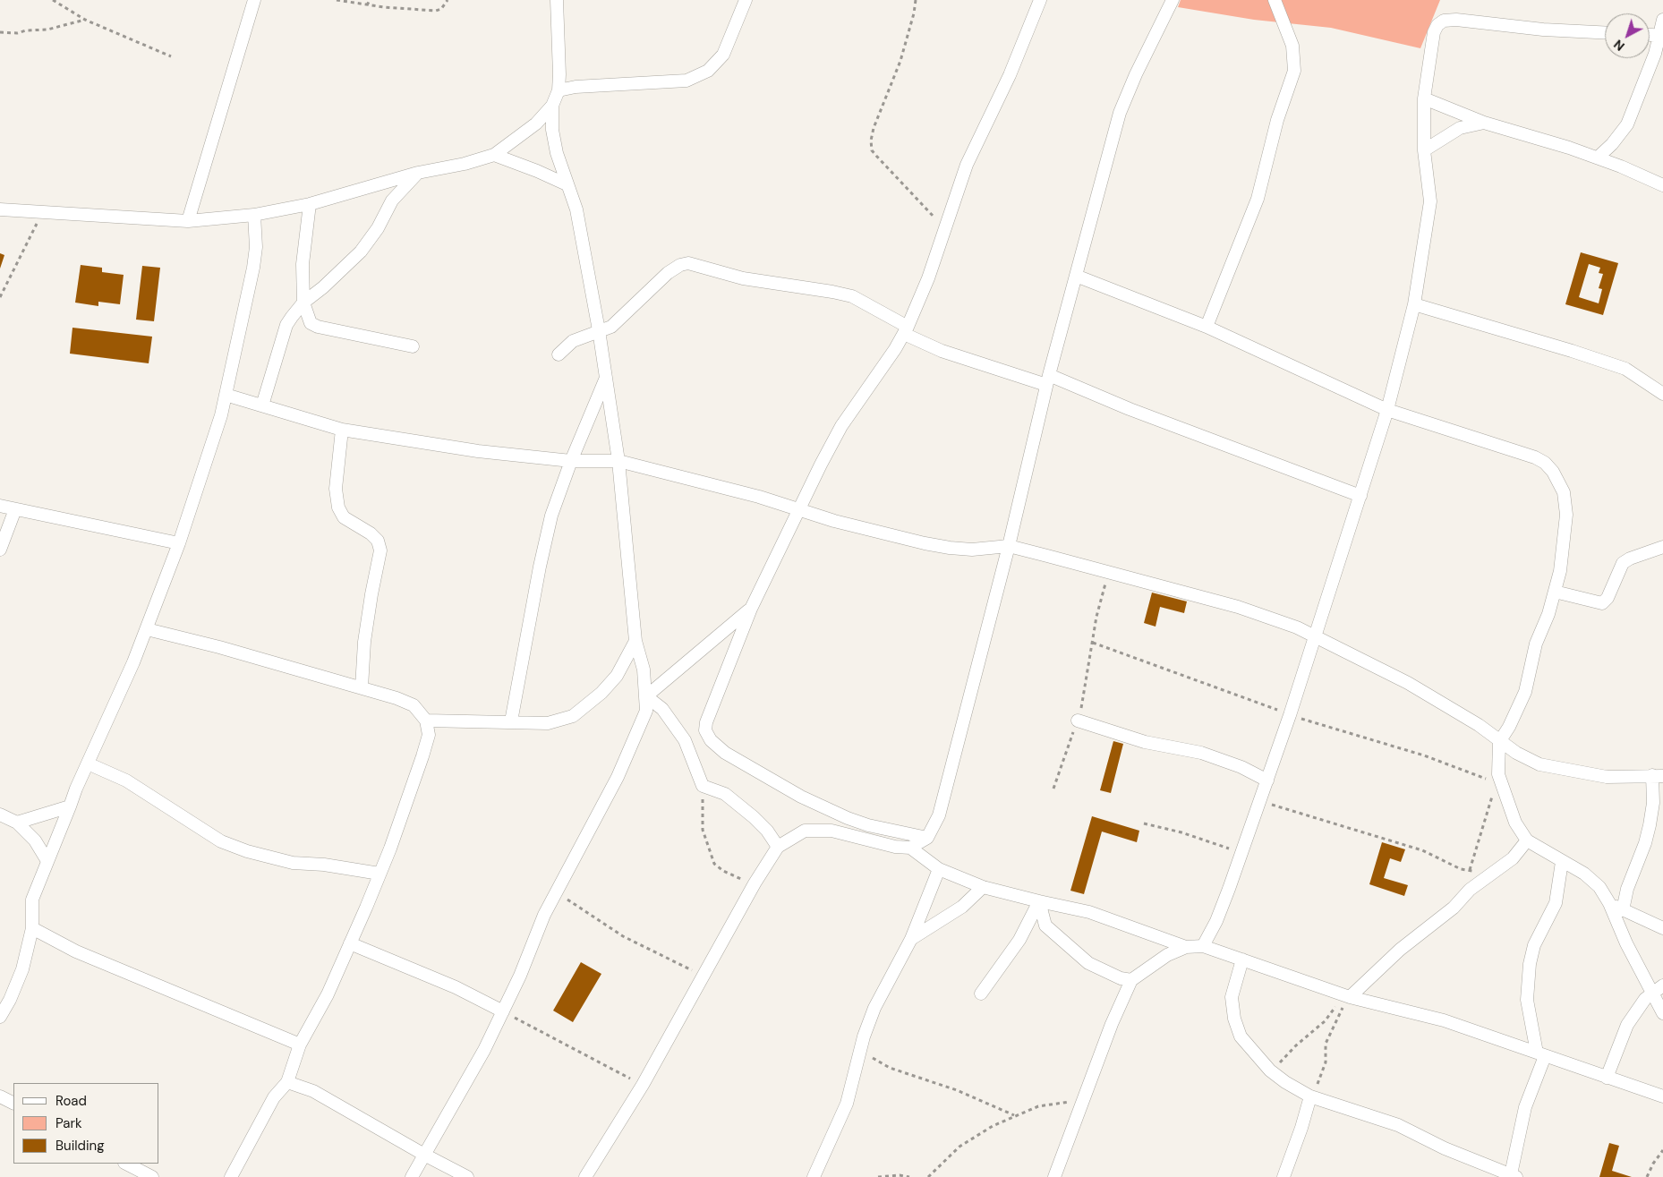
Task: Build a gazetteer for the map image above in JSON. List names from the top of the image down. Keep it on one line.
{"legend":["Road","Park","Building"],"north":"bottom left"}
